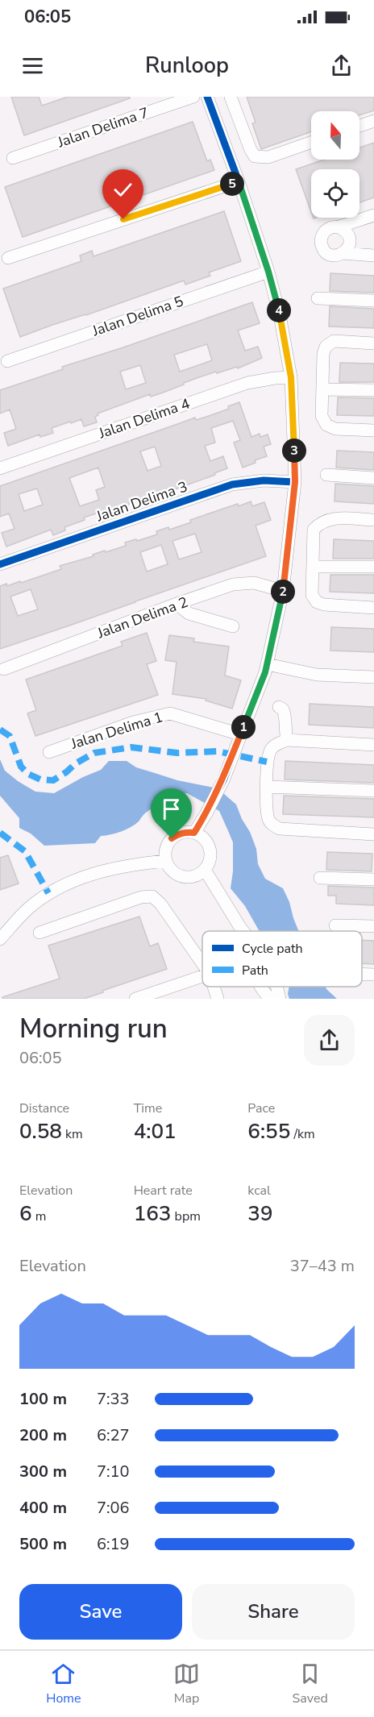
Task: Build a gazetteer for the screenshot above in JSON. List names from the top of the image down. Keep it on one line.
{"streets":{"street":["Jalan Delima 7","Jalan Delima 5","Jalan Delima 4","Jalan Delima 3","Jalan Delima 2","Jalan Delima 1"]},"legend":["Cycle path","Path"],"north":"top","page":{"status":"06:05","header":"Runloop","pins":["5","4","3","2","1"],"heading":["Morning run","06:05"],"stats":[["Distance","0.58 km"],["Time","4:01"],["Pace","6:55 /km"],["Elevation","6 m"],["Heart rate","163 bpm"],["kcal","39"]],"chart":["Elevation","37–43 m"],"list":[{"name":"100 m","note":"7:33"},{"name":"200 m","note":"6:27"},{"name":"300 m","note":"7:10"},{"name":"400 m","note":"7:06"},{"name":"500 m","note":"6:19"}],"buttons":["Save","Share"],"tabs":["Home","Map","Saved"]}}
